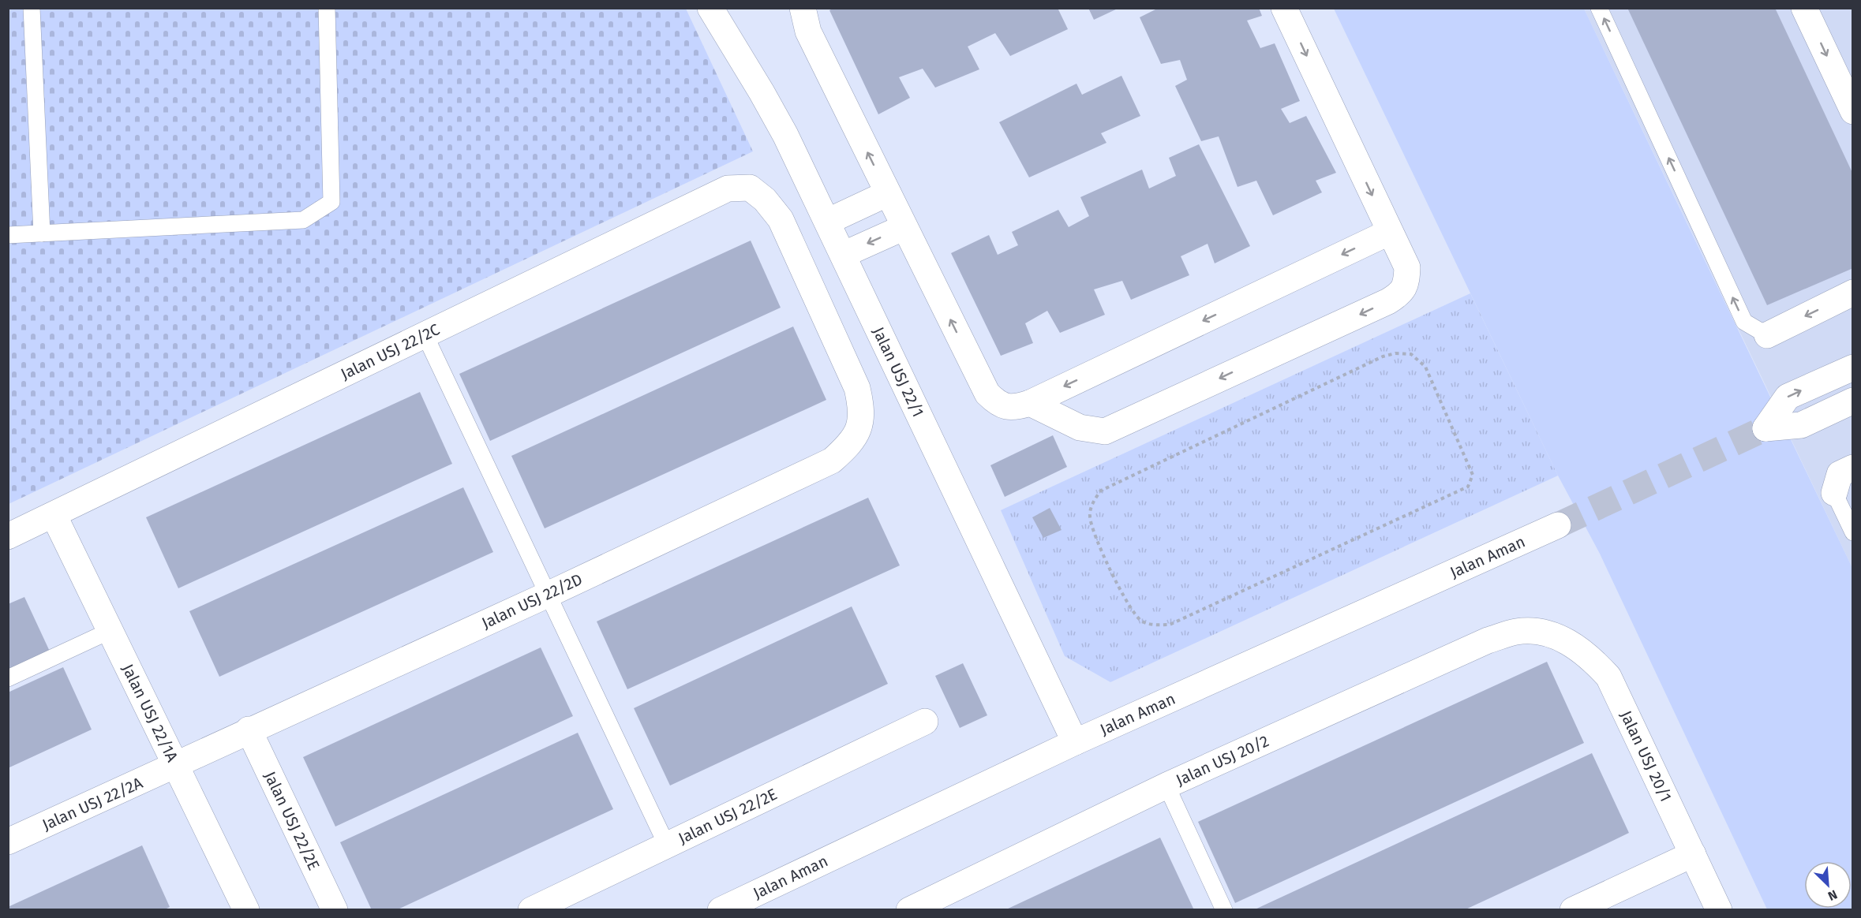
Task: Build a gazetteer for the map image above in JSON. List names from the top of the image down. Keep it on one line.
{"streets":{"street":["Jalan USJ 22/2C","Jalan USJ 22/1","Jalan Aman","Jalan USJ 22/2D","Jalan USJ 22/1A","Jalan USJ 20/1","Jalan USJ 20/2","Jalan USJ 22/2A","Jalan USJ 22/2E"]},"crossings":[["Jalan USJ 22/2C","Jalan USJ 22/2D"],["Jalan USJ 22/2C","Jalan USJ 22/1A"],["Jalan USJ 22/1","Jalan Aman"],["Jalan USJ 22/2D","Jalan USJ 22/1A"],["Jalan USJ 22/2D","Jalan USJ 22/2A"],["Jalan USJ 22/2D","Jalan USJ 22/2E"],["Jalan USJ 22/1A","Jalan USJ 22/2A"],["Jalan USJ 20/1","Jalan USJ 20/2"]],"north":"bottom right"}
